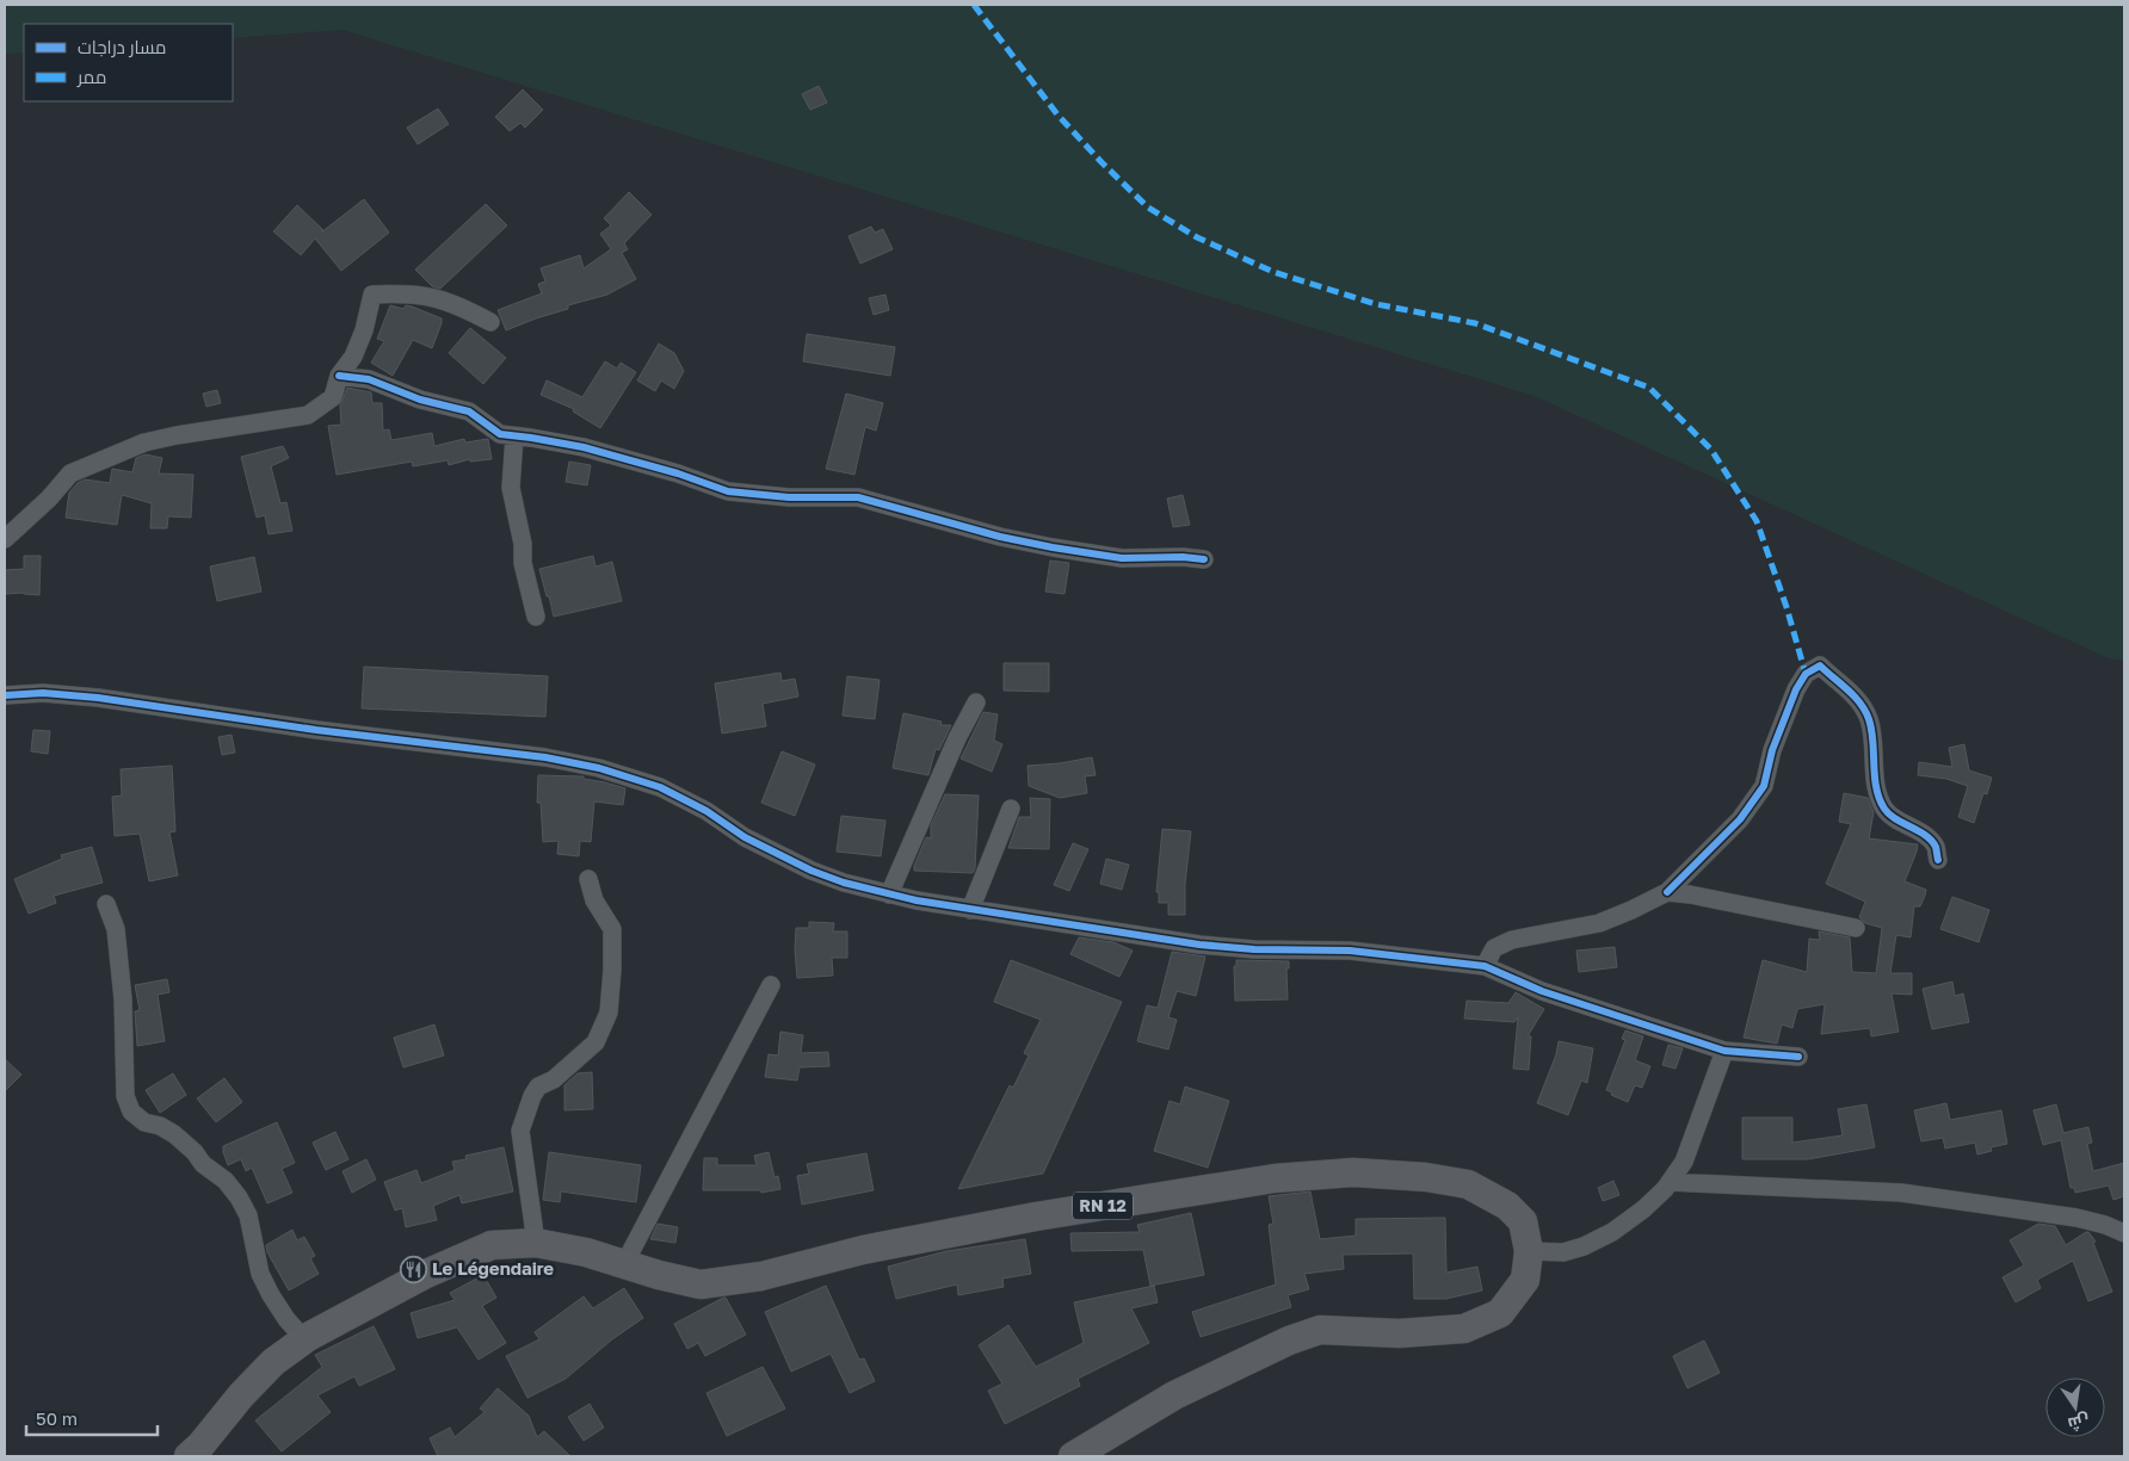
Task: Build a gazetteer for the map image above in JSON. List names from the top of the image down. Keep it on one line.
{"streets":{"main road":["RN 12"]},"places":{"restaurant":["Le Légendaire"]},"legend":["مسار دراجات","ممر"],"scale_bar":"50 m","north":"bottom"}
